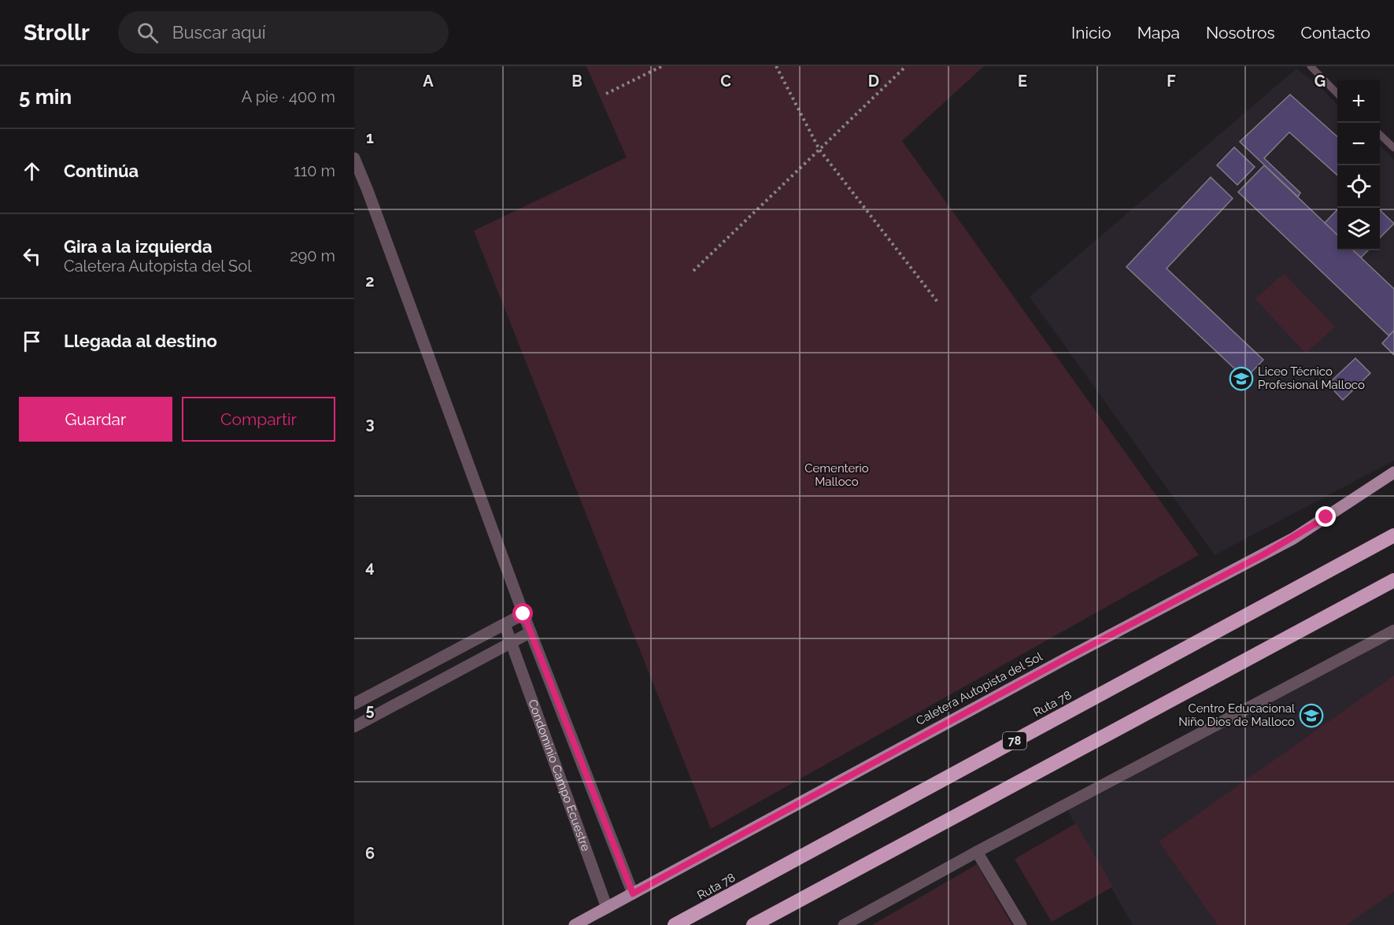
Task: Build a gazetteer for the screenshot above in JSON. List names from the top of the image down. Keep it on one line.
{"streets":{"highway":["Ruta 78","78"],"main road":["Caletera Autopista del Sol"],"street":["Condominio Campo Ecuestre"]},"crossings":[["Caletera Autopista del Sol","Condominio Campo Ecuestre"]],"parks":["Cementerio Malloco"],"places":{"school or university":["Liceo Técnico Profesional Malloco","Centro Educacional Niño Dios de Malloco"]},"page":{"header":"Strollr","search":"Buscar aquí","nav":["Inicio","Mapa","Nosotros","Contacto"],"heading":["5 min","A pie · 400 m"],"map_buttons":["+","−"],"list":[["Continúa","110 m"],["Gira a la izquierda","Caletera Autopista del Sol","290 m"],"Llegada al destino"],"buttons":["Guardar","Compartir"]},"grid":{"columns":["A","B","C","D","E","F","G"],"rows":["1","2","3","4","5","6"]}}
